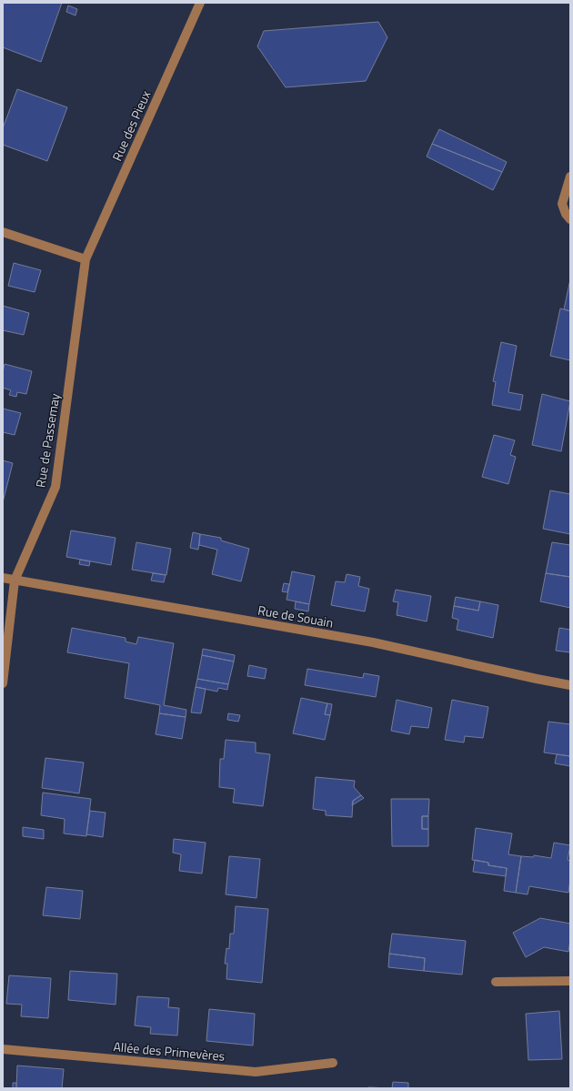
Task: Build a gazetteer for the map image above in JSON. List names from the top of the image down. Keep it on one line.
{"streets":{"street":["Rue des Pieux","Rue de Passemay","Rue de Souain","Allée des Primevères"]},"crossings":[["Rue des Pieux","Rue de Passemay"],["Rue de Passemay","Rue de Souain"]]}
